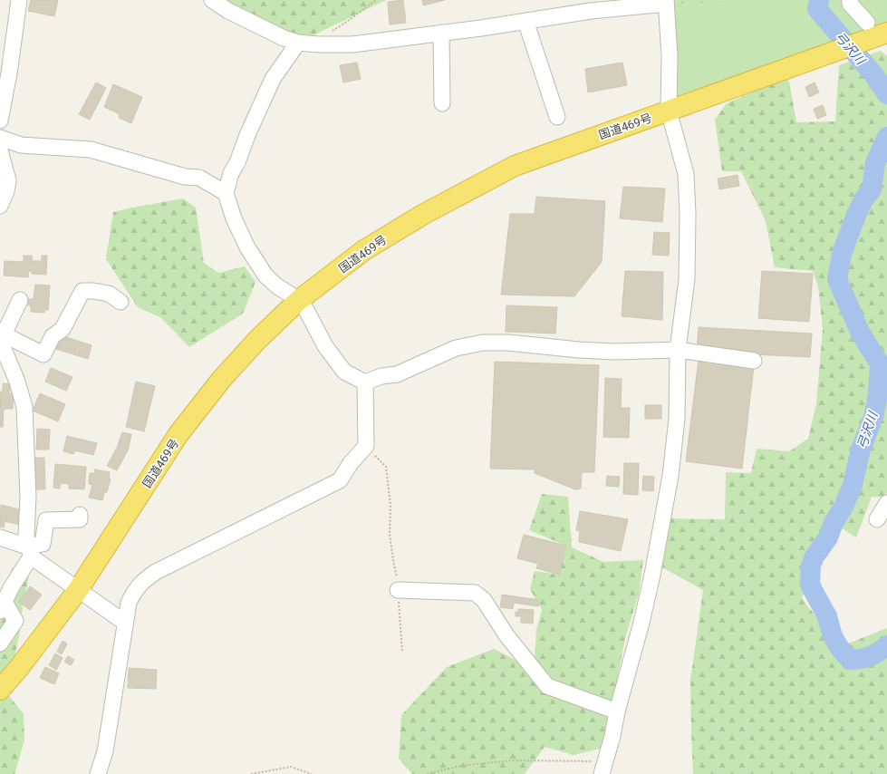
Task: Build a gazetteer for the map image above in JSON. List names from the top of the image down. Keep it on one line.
{"streets":{"highway":["国道469号"]},"water":["弓沢川"]}
